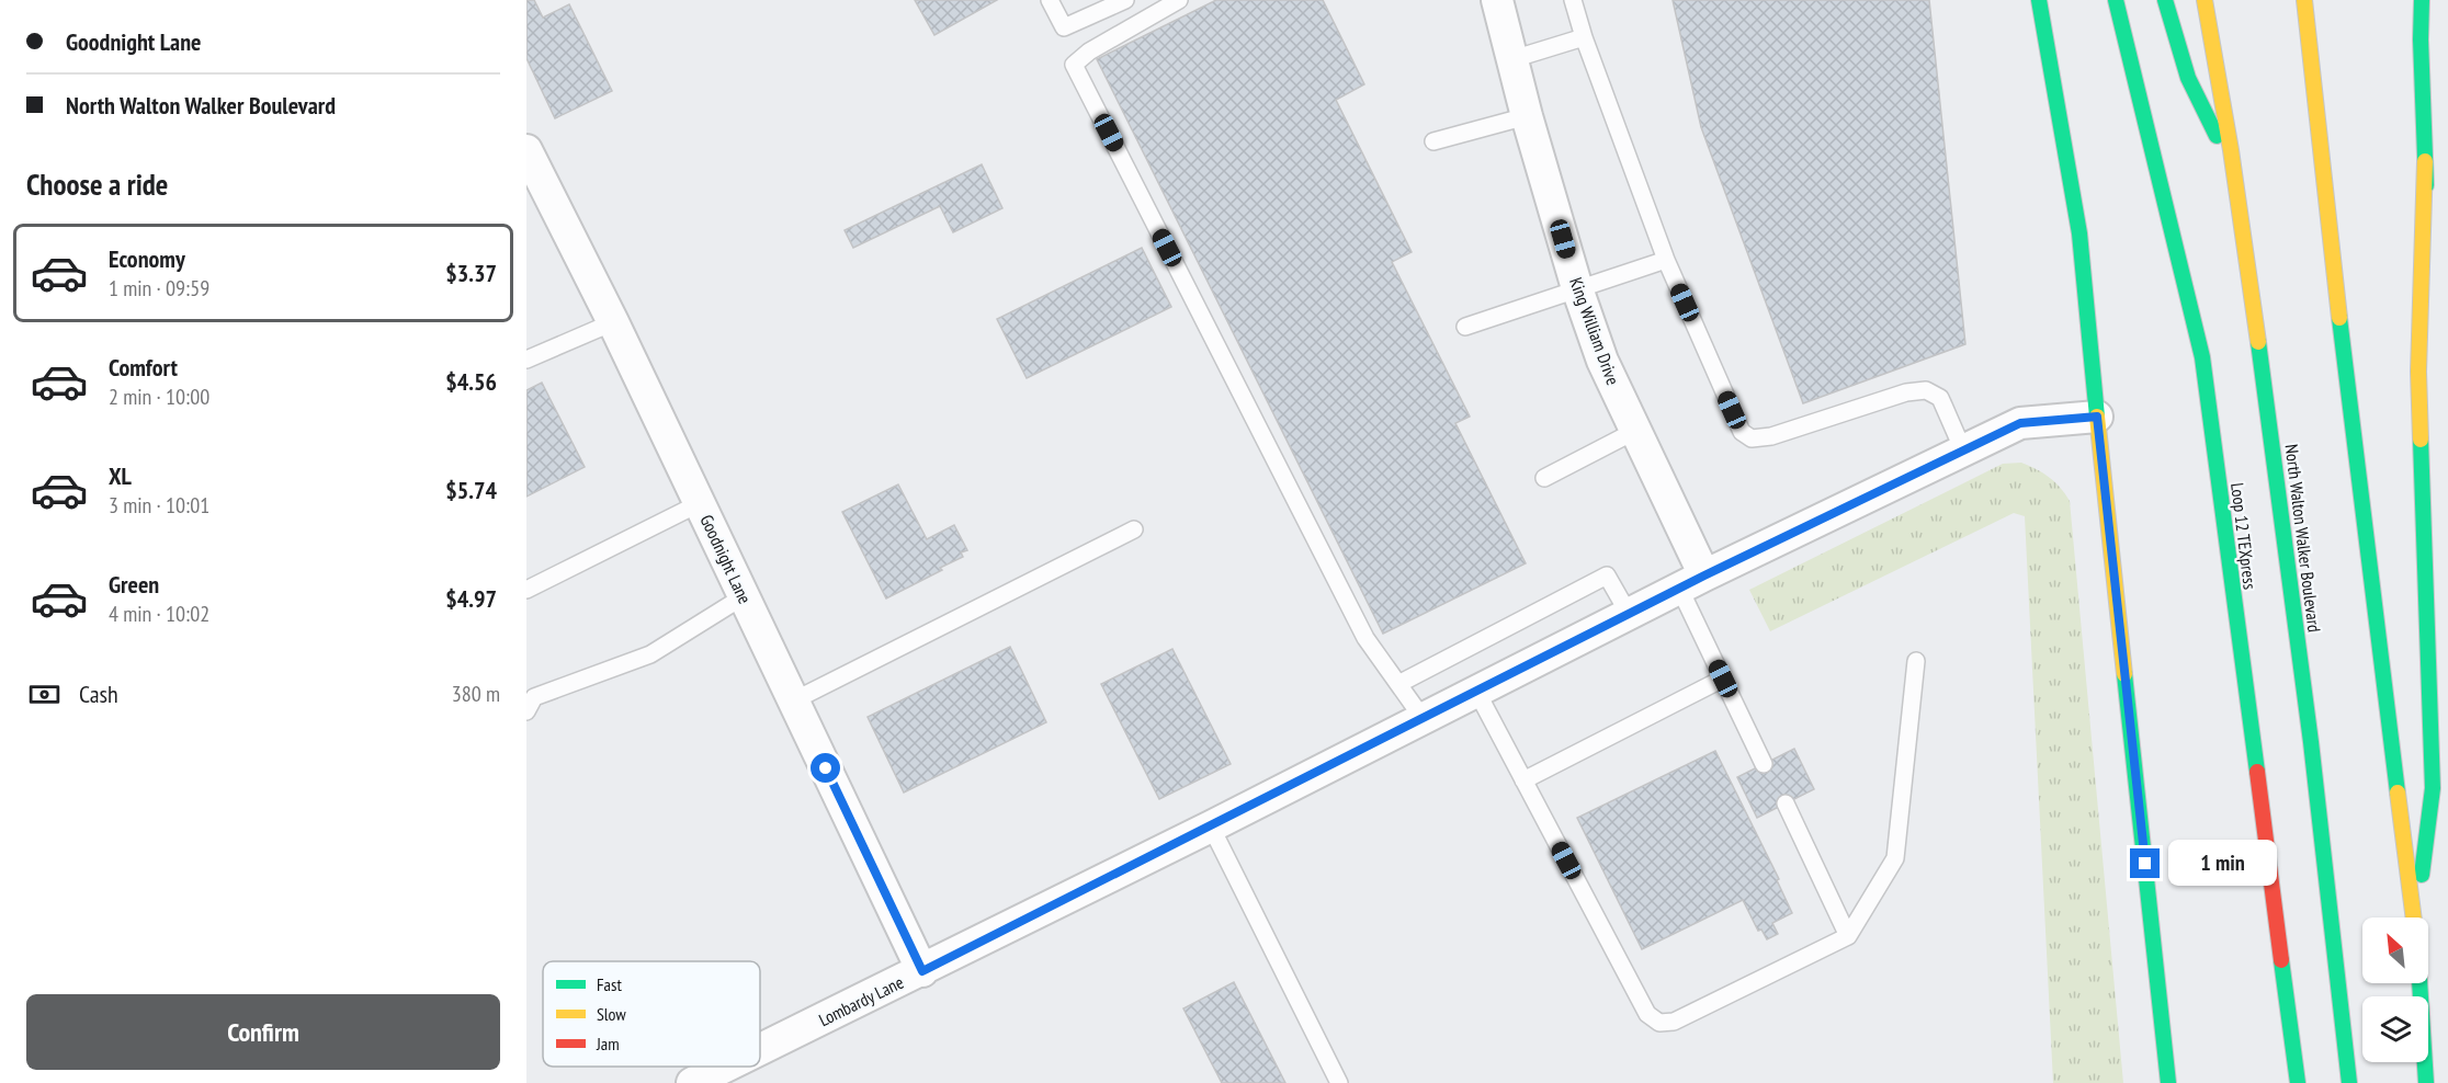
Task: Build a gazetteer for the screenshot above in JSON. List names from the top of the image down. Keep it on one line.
{"streets":{"main road":["Loop 12 TEXpress","North Walton Walker Boulevard"],"street":["King William Drive","Goodnight Lane","Lombardy Lane"]},"crossings":[["King William Drive","Lombardy Lane"],["Goodnight Lane","Lombardy Lane"]],"legend":["Fast","Slow","Jam"],"north":"top left","page":{"banner":["Goodnight Lane","North Walton Walker Boulevard"],"heading":"Choose a ride","list":[{"name":"Economy","note":"1 min · 09:59","value":"$3.37"},{"name":"Comfort","note":"2 min · 10:00","value":"$4.56"},{"name":"XL","note":"3 min · 10:01","value":"$5.74"},{"name":"Green","note":"4 min · 10:02","value":"$4.97"}],"pay":["Cash","380 m"],"bubble":"1 min","buttons":"Confirm"}}
